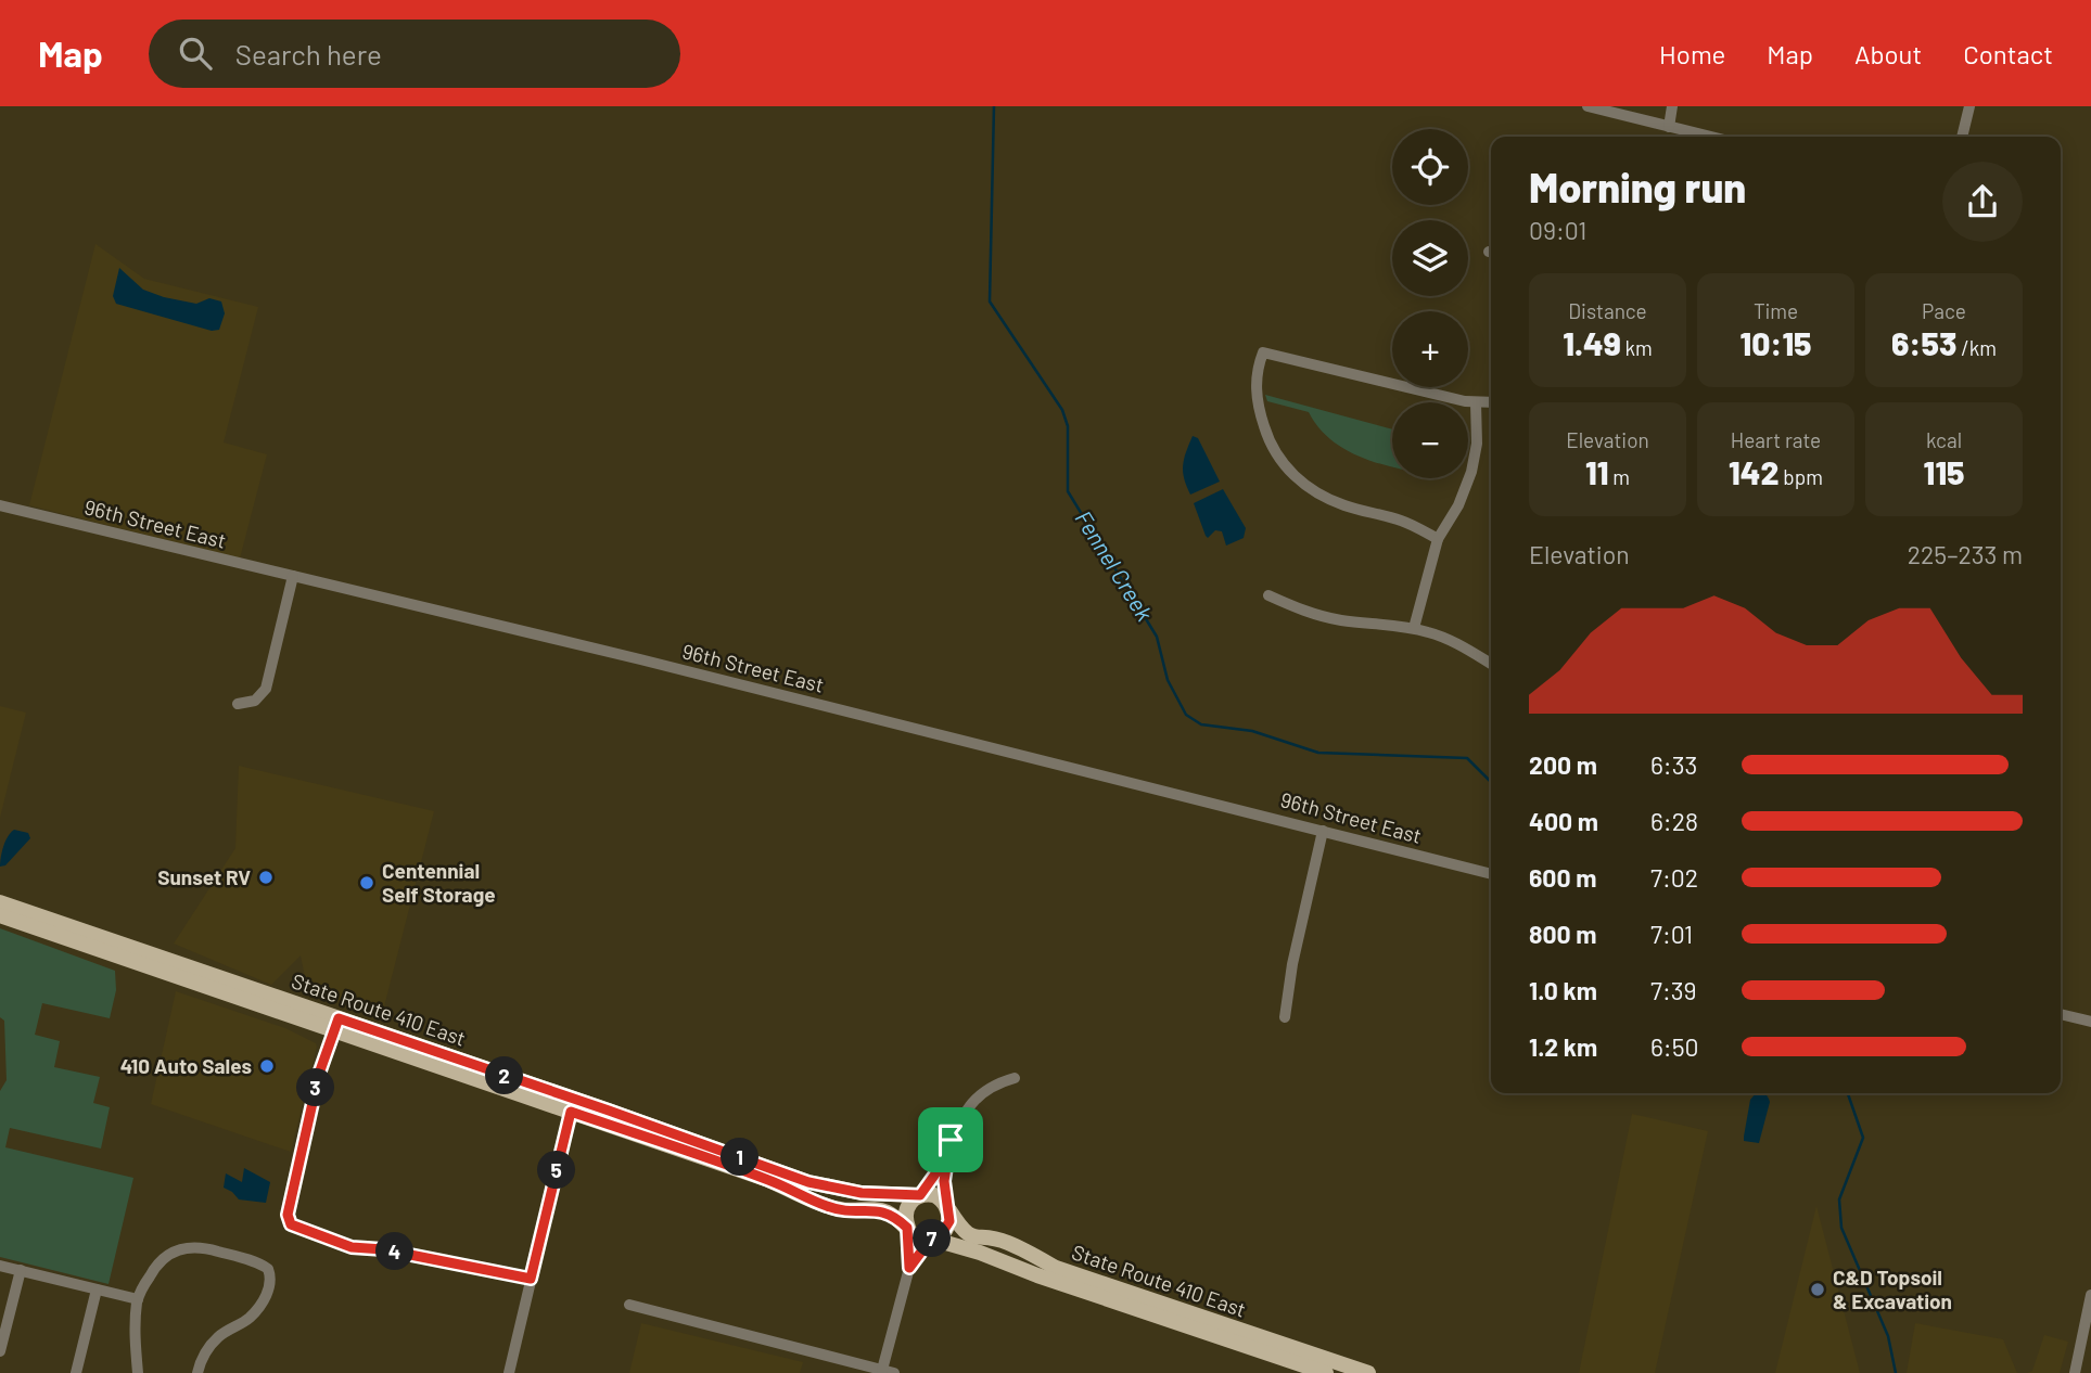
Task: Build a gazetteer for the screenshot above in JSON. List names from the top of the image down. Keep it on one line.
{"streets":{"main road":["State Route 410 East"],"street":["96th Street East"]},"water":["Fennel Creek"],"places":["Sunset RV","Centennial Self Storage","410 Auto Sales","C&D Topsoil & Excavation"],"page":{"header":"Map","search":"Search here","nav":["Home","Map","About","Contact"],"map_buttons":["+","−"],"heading":["Morning run","09:01"],"stats":[["Distance","1.49 km"],["Time","10:15"],["Pace","6:53 /km"],["Elevation","11 m"],["Heart rate","142 bpm"],["kcal","115"]],"chart":["Elevation","225–233 m"],"list":[{"name":"200 m","note":"6:33"},{"name":"400 m","note":"6:28"},{"name":"600 m","note":"7:02"},{"name":"800 m","note":"7:01"},{"name":"1.0 km","note":"7:39"},{"name":"1.2 km","note":"6:50"}],"pins":["2","3","1","5","7","4"]}}
